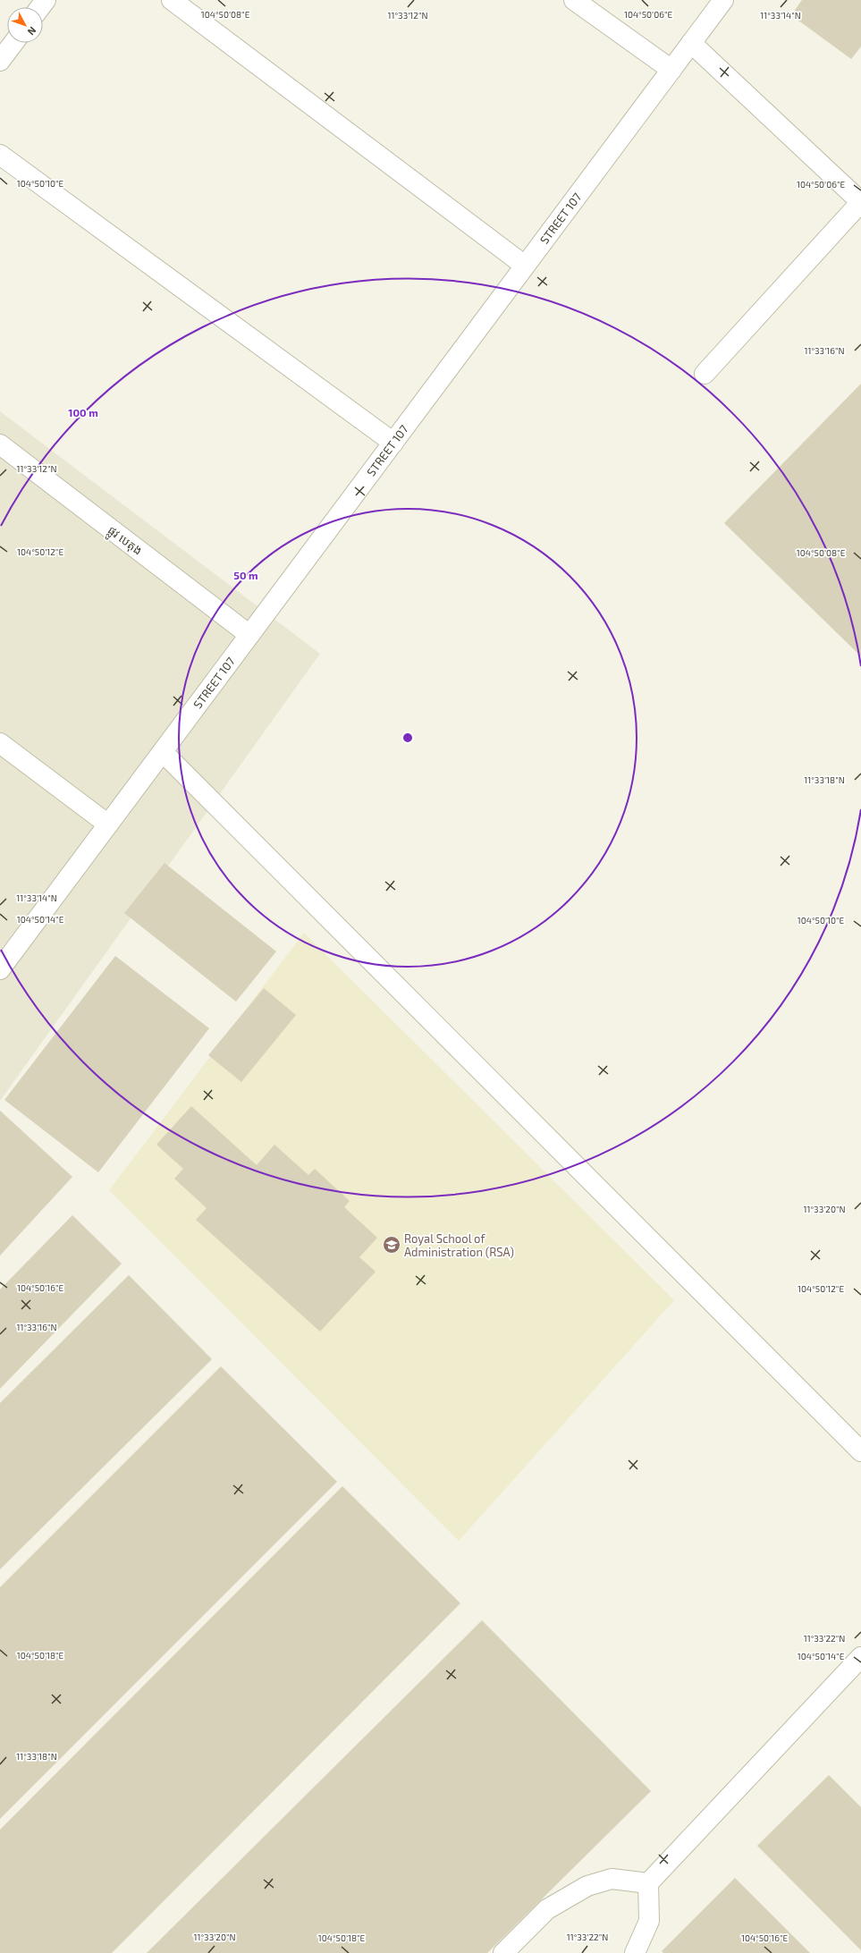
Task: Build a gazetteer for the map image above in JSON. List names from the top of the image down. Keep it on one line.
{"streets":{"street":["STREET 107","ផ្លូវ បេតុង"]},"crossings":[["STREET 107","ផ្លូវ បេតុង"]],"places":{"school or university":["Royal School of Administration (RSA)"]},"north":"bottom right","coordinates":["104°50'08\"E","104°50'06\"E","11°33'12\"N","11°33'14\"N","104°50'10\"E","11°33'16\"N","104°50'12\"E","11°33'18\"N","104°50'14\"E","11°33'20\"N","104°50'16\"E","11°33'22\"N","104°50'18\"E"],"rings":["100 m","50 m"]}
